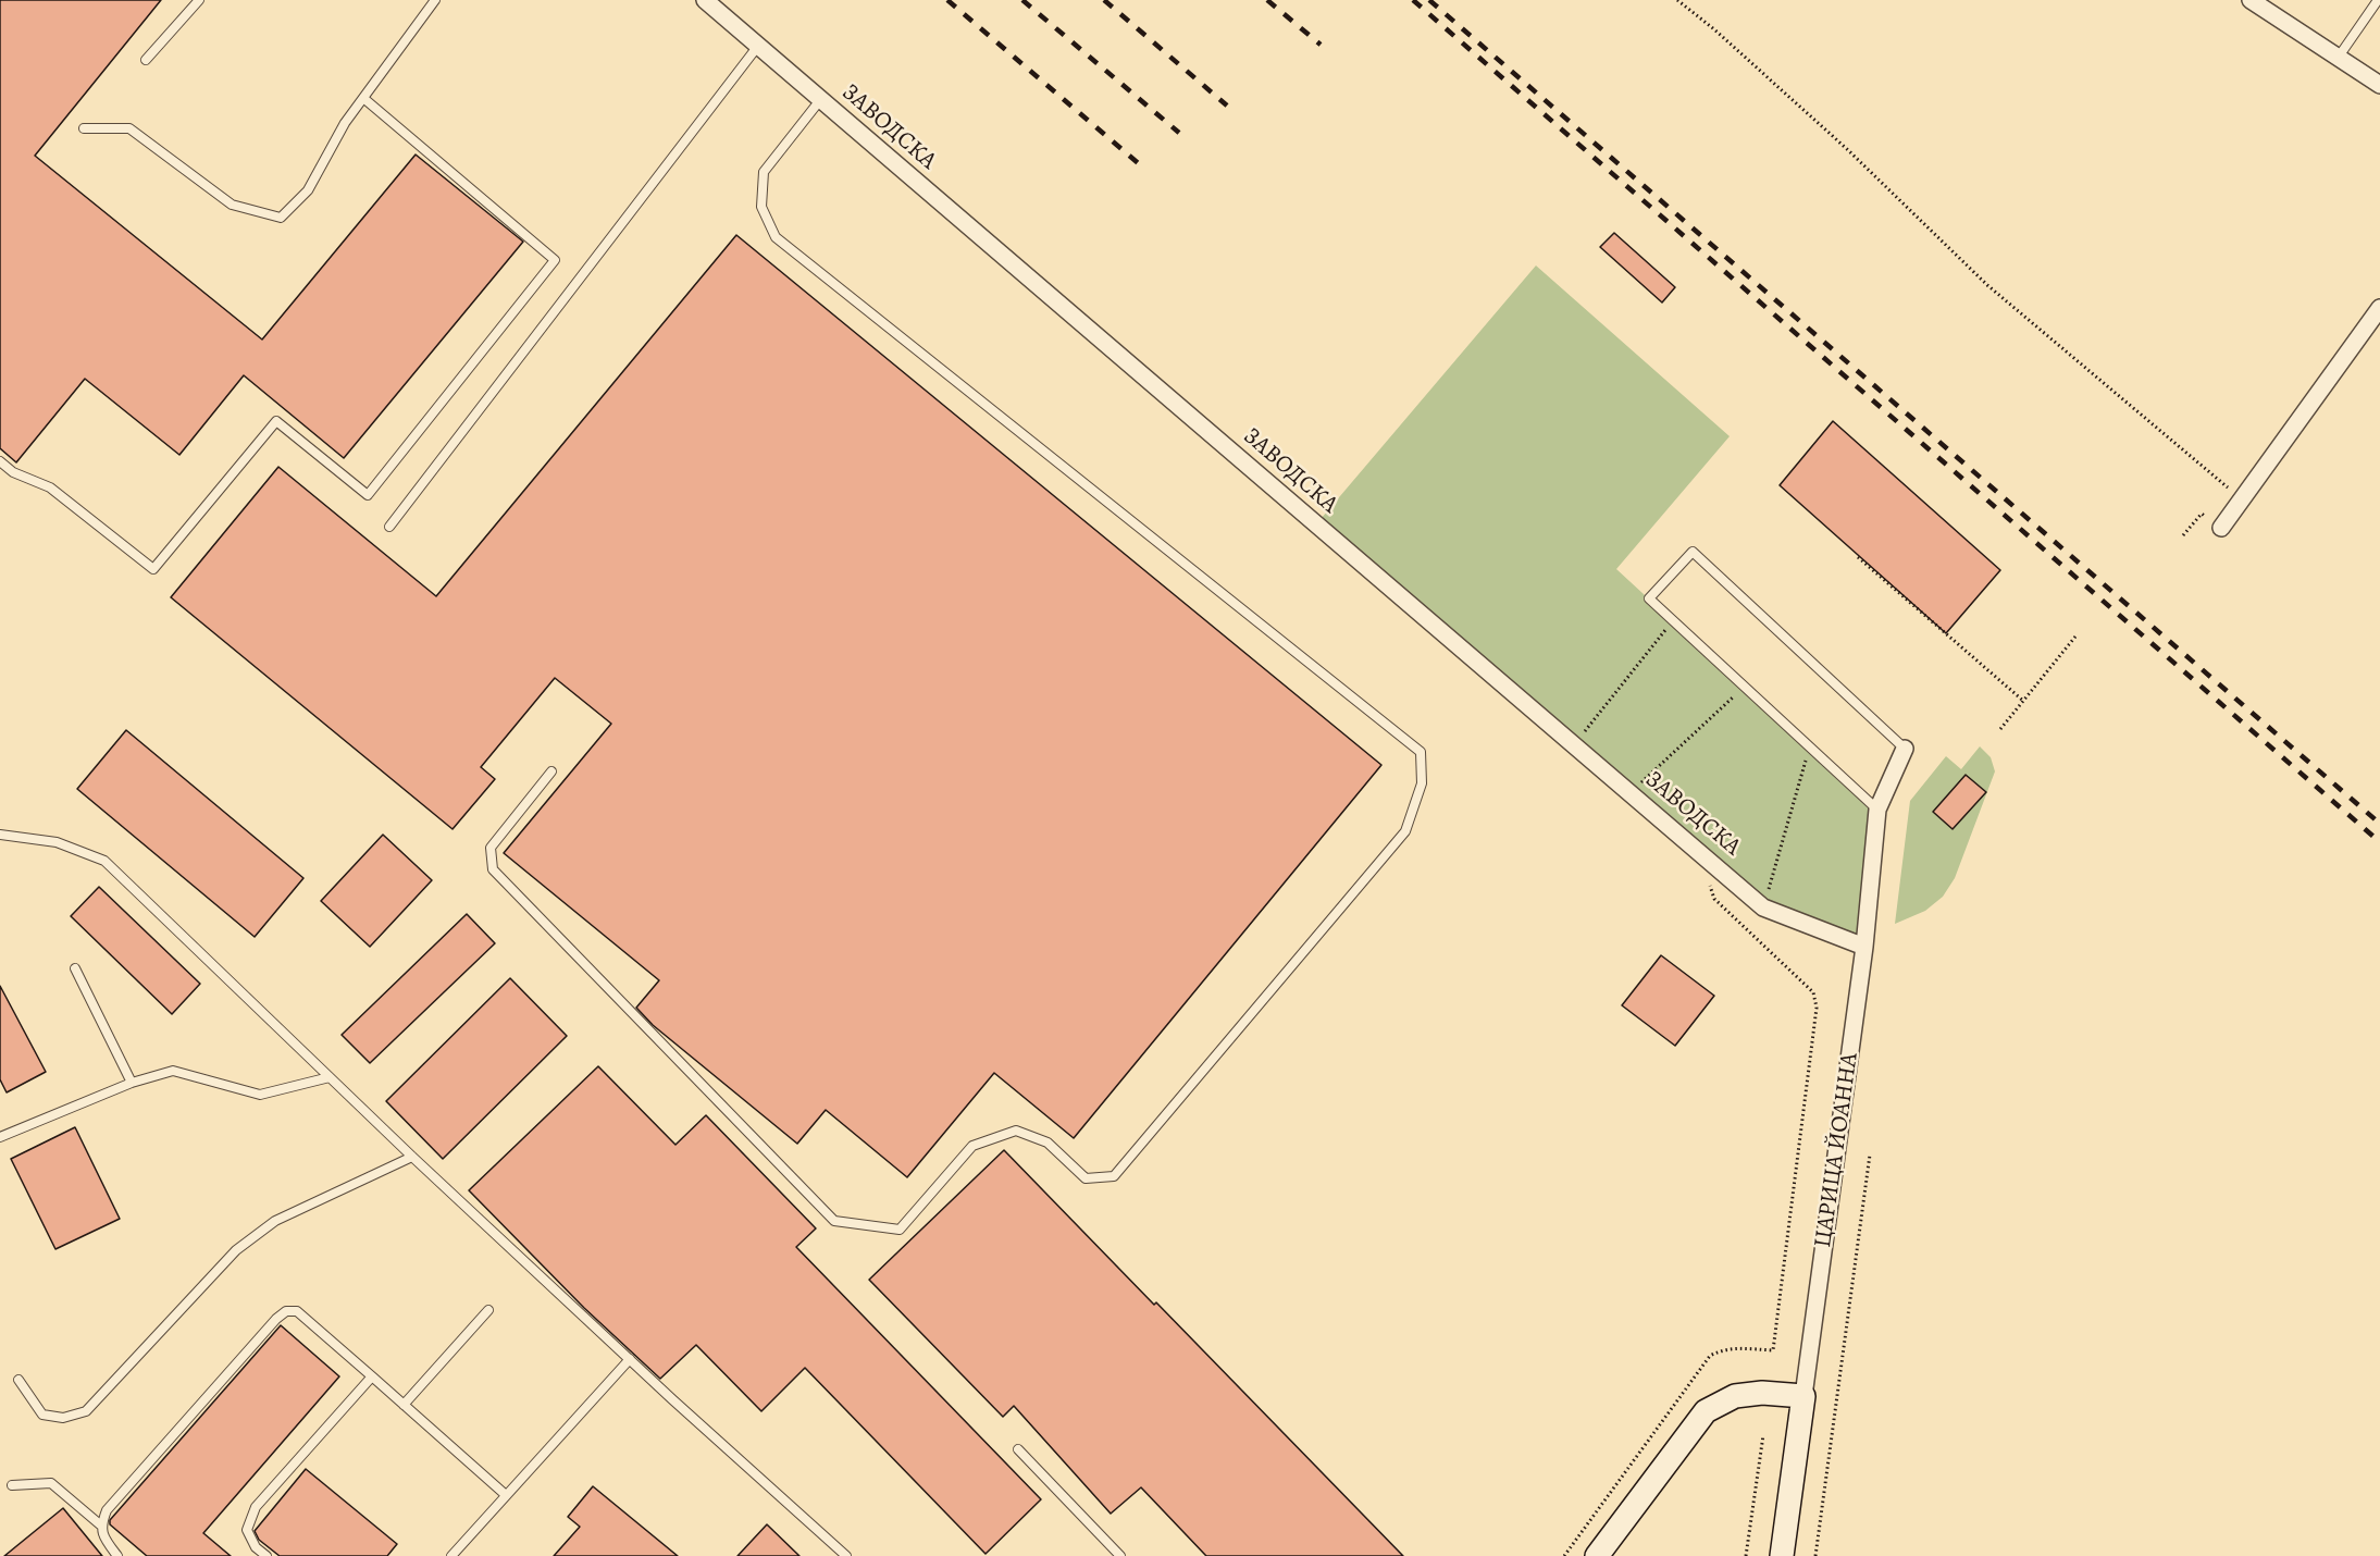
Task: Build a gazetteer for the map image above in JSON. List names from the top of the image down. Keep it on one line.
{"streets":{"street":["ЗАВОДСКА","ЦАРИЦА ЙОАННА"]},"crossings":[["ЗАВОДСКА","ЦАРИЦА ЙОАННА"]]}
